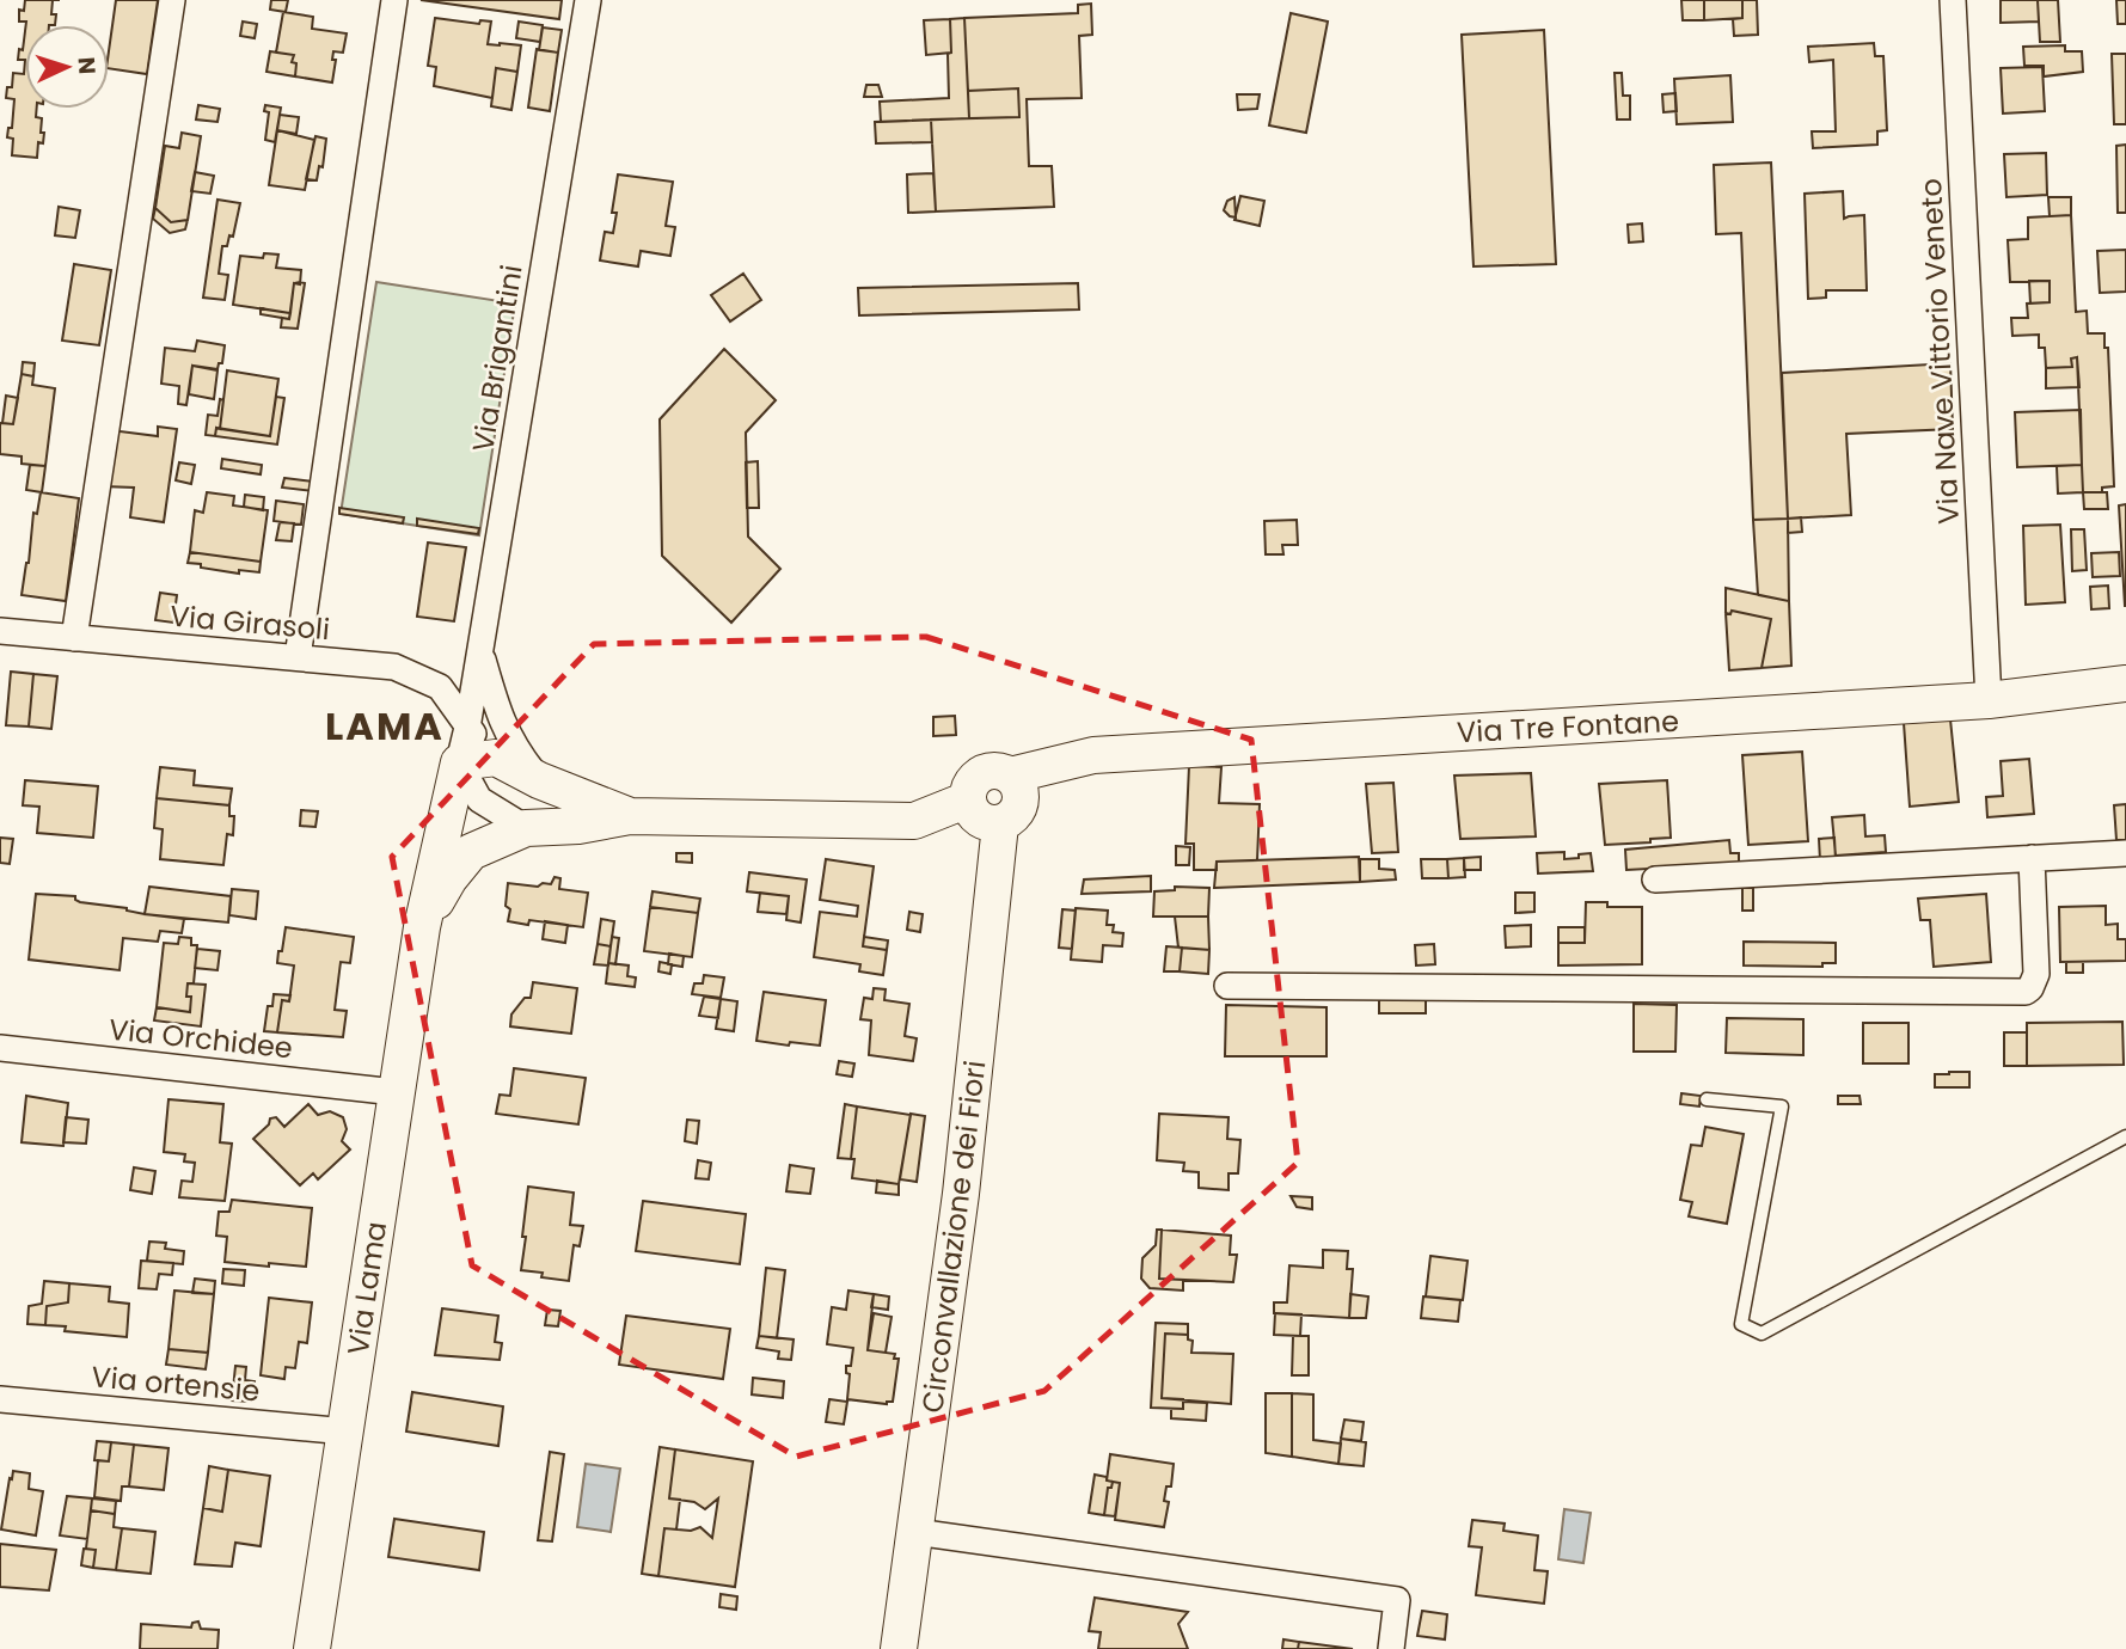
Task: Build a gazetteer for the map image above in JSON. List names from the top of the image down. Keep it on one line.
{"streets":{"street":["Via Nave Vittorio Veneto","Via Brigantini","Via Girasoli","Via Tre Fontane","Via Orchidee","Circonvallazione dei Fiori","Via Lama","Via ortensie"]},"crossings":[["Via Nave Vittorio Veneto","Via Tre Fontane"],["Via Brigantini","Via Girasoli"],["Via Brigantini","Via Lama"],["Via Tre Fontane","Circonvallazione dei Fiori"],["Via Orchidee","Via Lama"],["Via Lama","Via ortensie"]],"districts":["LAMA"],"north":"right"}
